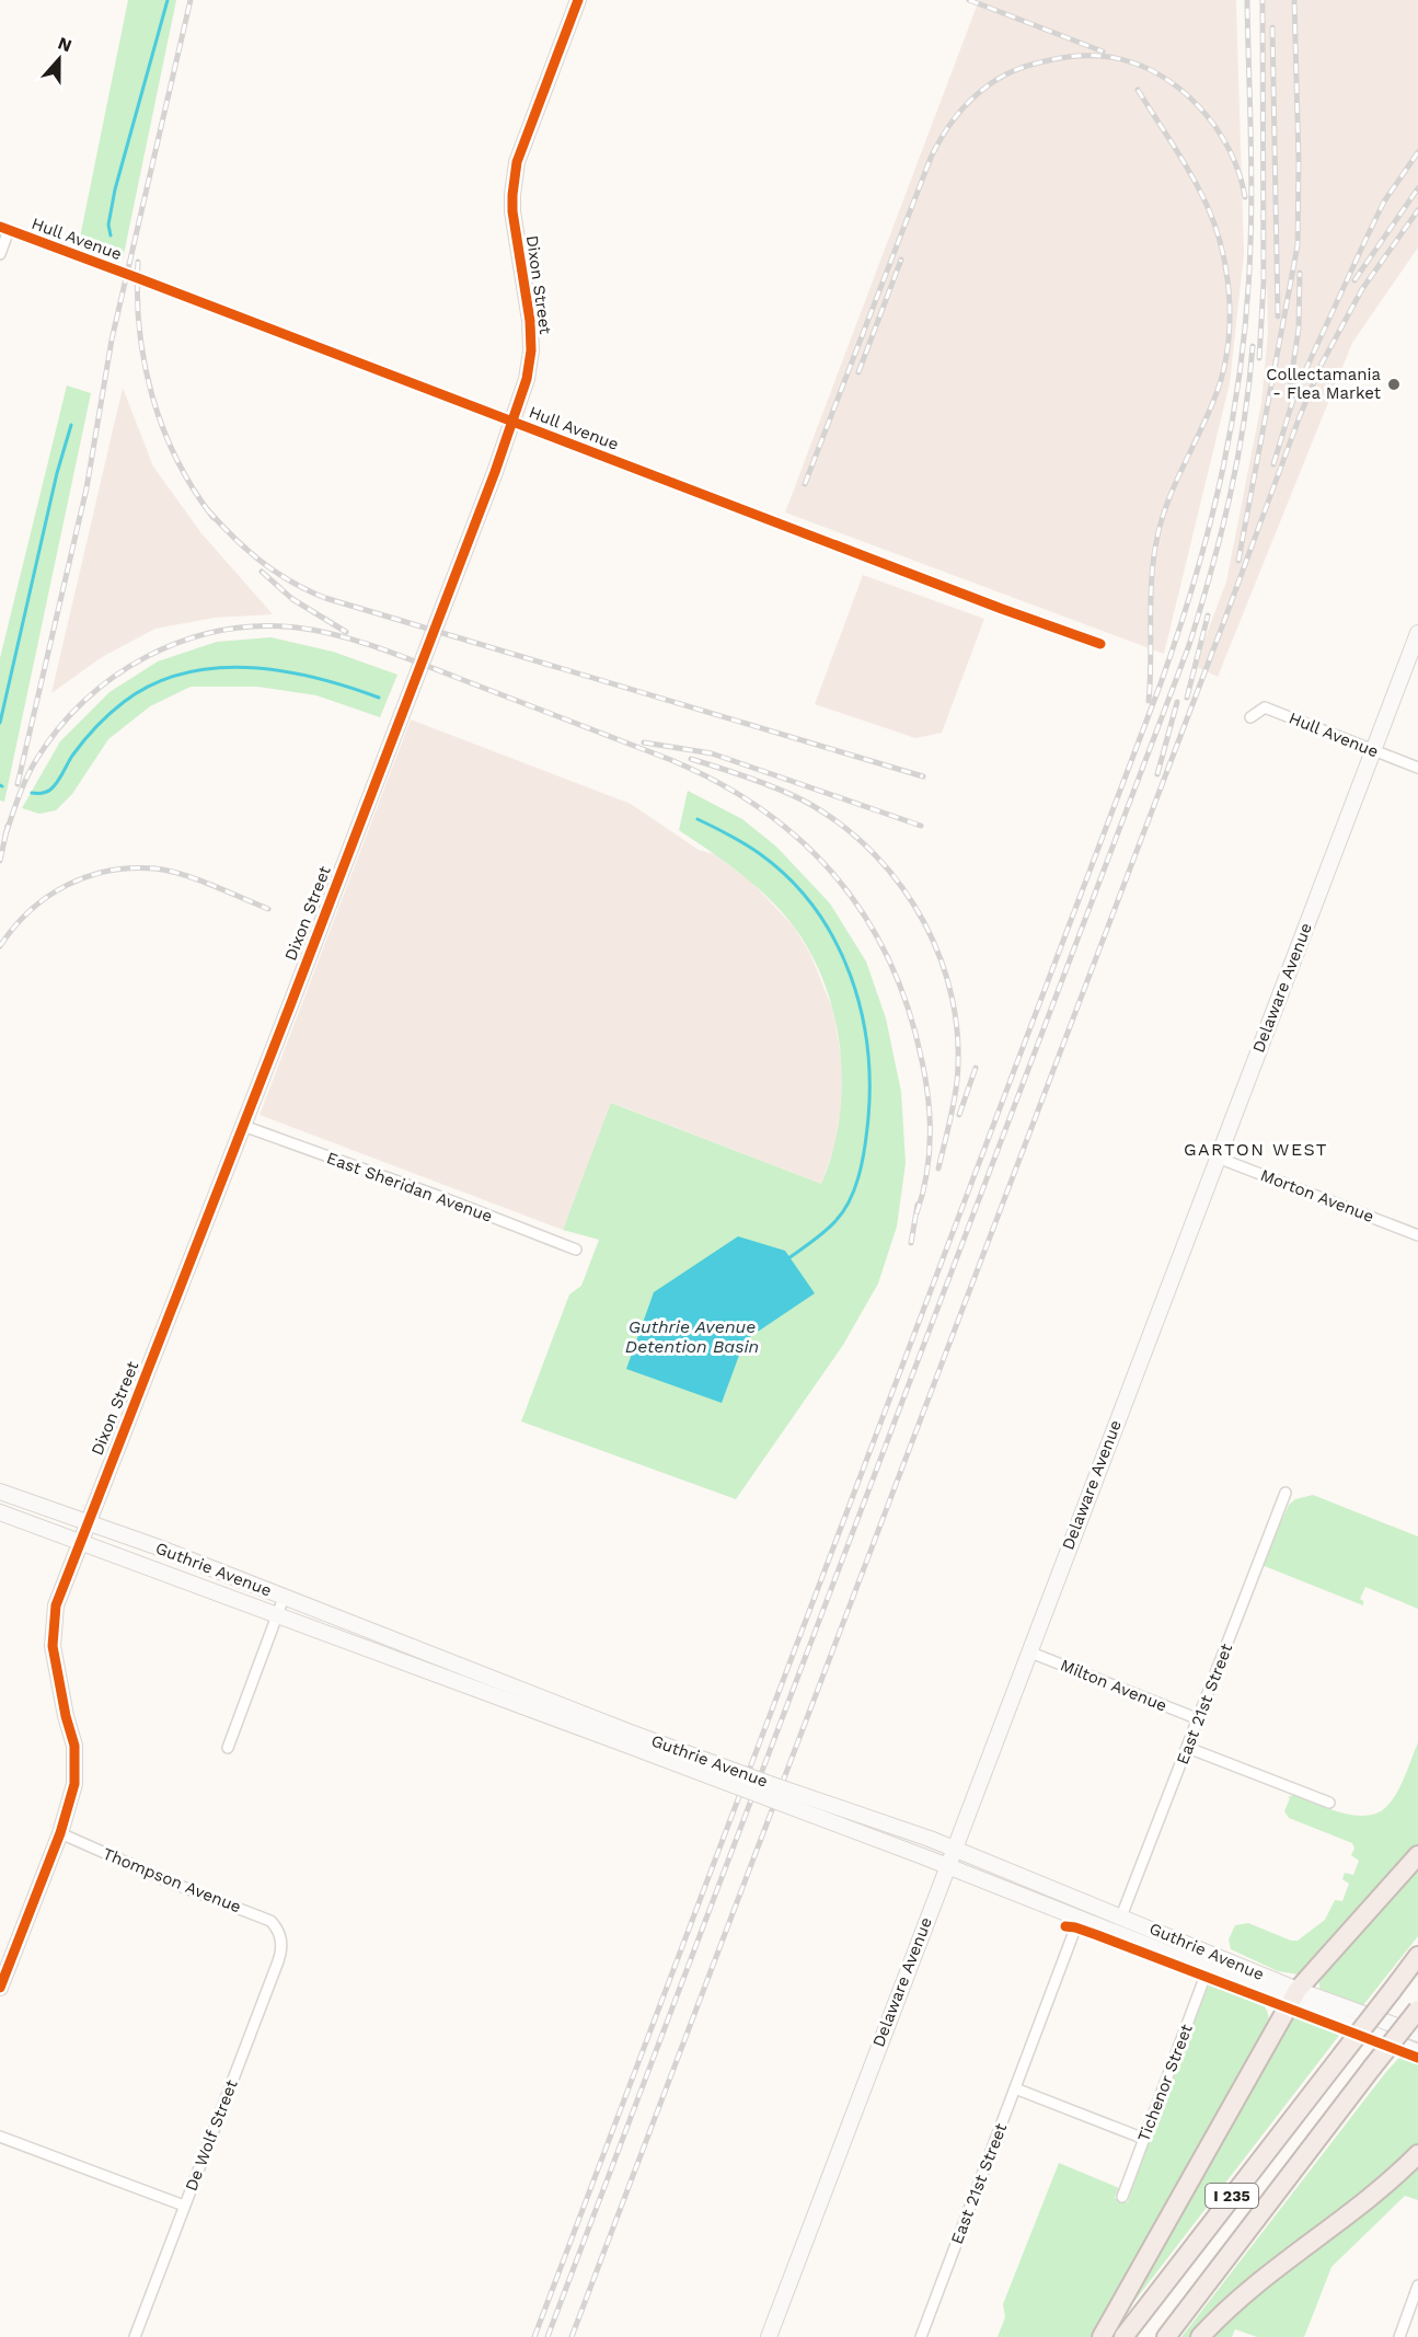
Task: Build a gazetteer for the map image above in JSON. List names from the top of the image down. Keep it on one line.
{"streets":{"highway":["I 235"],"main road":["Dixon Street","Delaware Avenue","Guthrie Avenue"],"street":["Hull Avenue","East Sheridan Avenue","Morton Avenue","Milton Avenue","East 21st Street","Thompson Avenue","Tichenor Street","De Wolf Street"]},"crossings":[["Hull Avenue","Dixon Street"],["Hull Avenue","Delaware Avenue"],["Dixon Street","East Sheridan Avenue"],["Dixon Street","Guthrie Avenue"],["Dixon Street","Thompson Avenue"],["Delaware Avenue","Morton Avenue"],["Delaware Avenue","Guthrie Avenue"],["Delaware Avenue","Milton Avenue"],["Guthrie Avenue","East 21st Street"],["Guthrie Avenue","Tichenor Street"],["Milton Avenue","East 21st Street"],["Thompson Avenue","De Wolf Street"]],"districts":["GARTON WEST"],"water":["Guthrie Avenue Detention Basin"],"places":["Collectamania - Flea Market"],"north":"top"}
